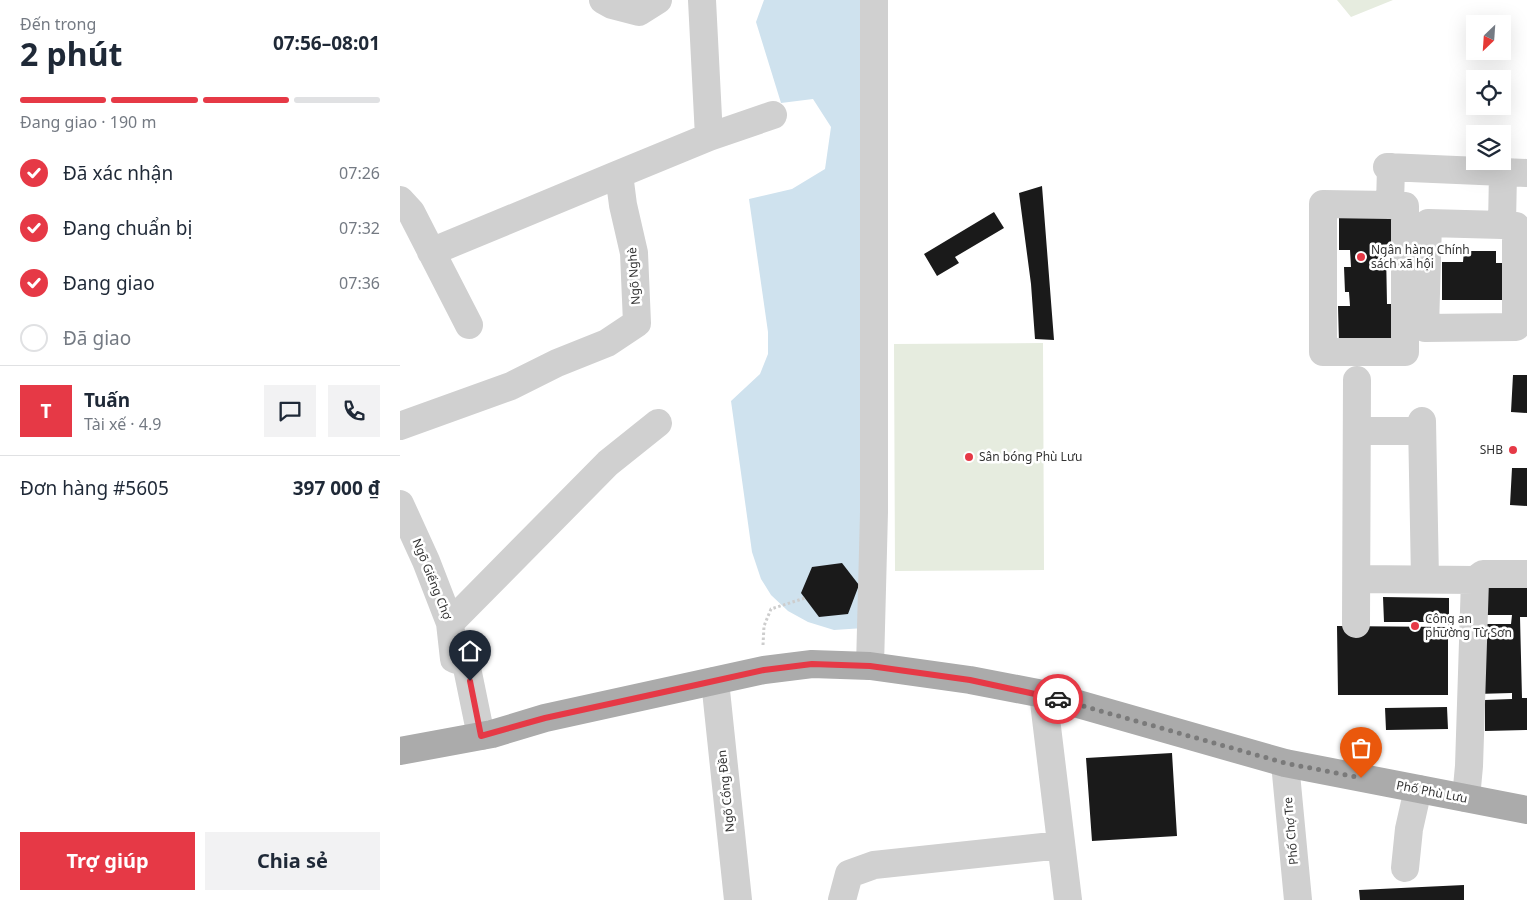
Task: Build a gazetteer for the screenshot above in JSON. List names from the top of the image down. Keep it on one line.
{"streets":{"main road":["Phố Phù Lưu"],"street":["Ngõ Nghè","Ngõ Giếng Chợ","Ngõ Cổng Đền","Phố Chợ Tre"]},"crossings":[["Ngõ Giếng Chợ","Phố Phù Lưu"],["Ngõ Cổng Đền","Phố Phù Lưu"],["Phố Phù Lưu","Phố Chợ Tre"]],"places":["Ngân hàng Chính sách xã hội","SHB","Sân bóng Phù Lưu","Công an phường Từ Sơn"],"north":"bottom left","page":{"heading":["2 phút","Đến trong","07:56–08:01"],"panel":["Tuấn","Tài xế · 4.9","Đơn hàng #5605","397 000 ₫"],"bar":"Đang giao · 190 m","list":[["Đã xác nhận","07:26"],["Đang chuẩn bị","07:32"],["Đang giao","07:36"],"Đã giao"],"round":"T","buttons":["Trợ giúp","Chia sẻ"]}}
